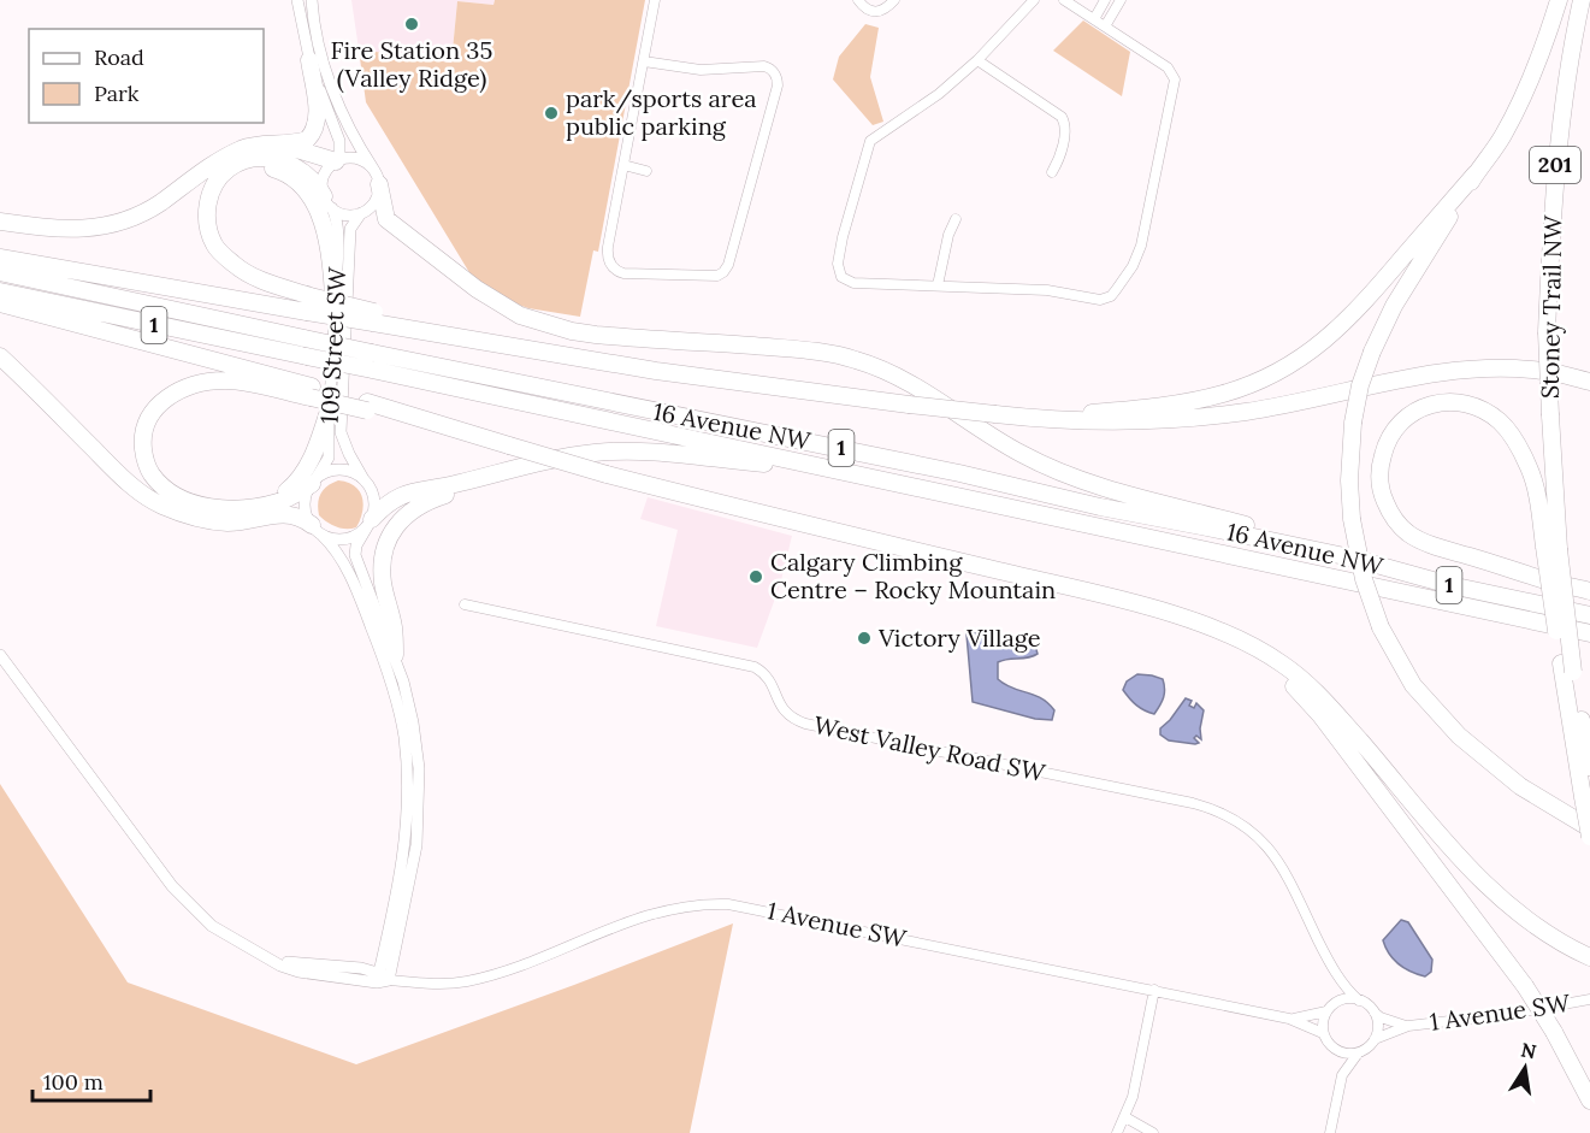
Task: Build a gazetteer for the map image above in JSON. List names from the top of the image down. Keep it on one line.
{"streets":{"highway":["201","Stoney Trail NW","1","16 Avenue NW"],"street":["109 Street SW","West Valley Road SW","1 Avenue SW"]},"crossings":[["201","Stoney Trail NW"],["West Valley Road SW","1 Avenue SW"]],"places":["Fire Station 35 (Valley Ridge)","park/sports area public parking","Calgary Climbing Centre – Rocky Mountain","Victory Village"],"legend":["Road","Park"],"scale_bar":"100 m","north":"top"}
